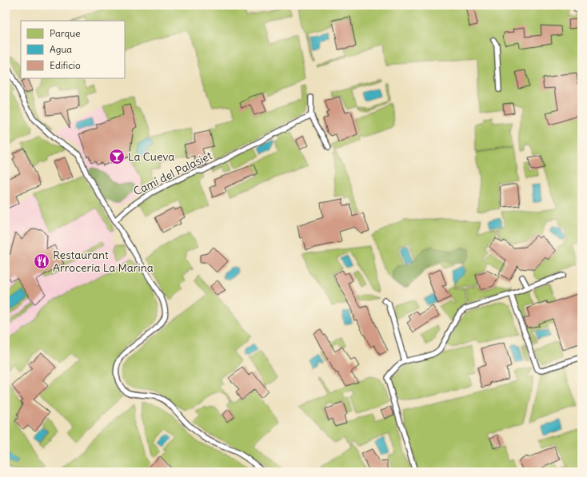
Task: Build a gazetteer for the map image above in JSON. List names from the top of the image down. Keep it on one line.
{"streets":{"lane":["Camí del Palasiet"]},"places":{"bar":["La Cueva"],"restaurant":["Restaurant Arrocería La Marina"]},"legend":["Parque","Agua","Edificio"]}
